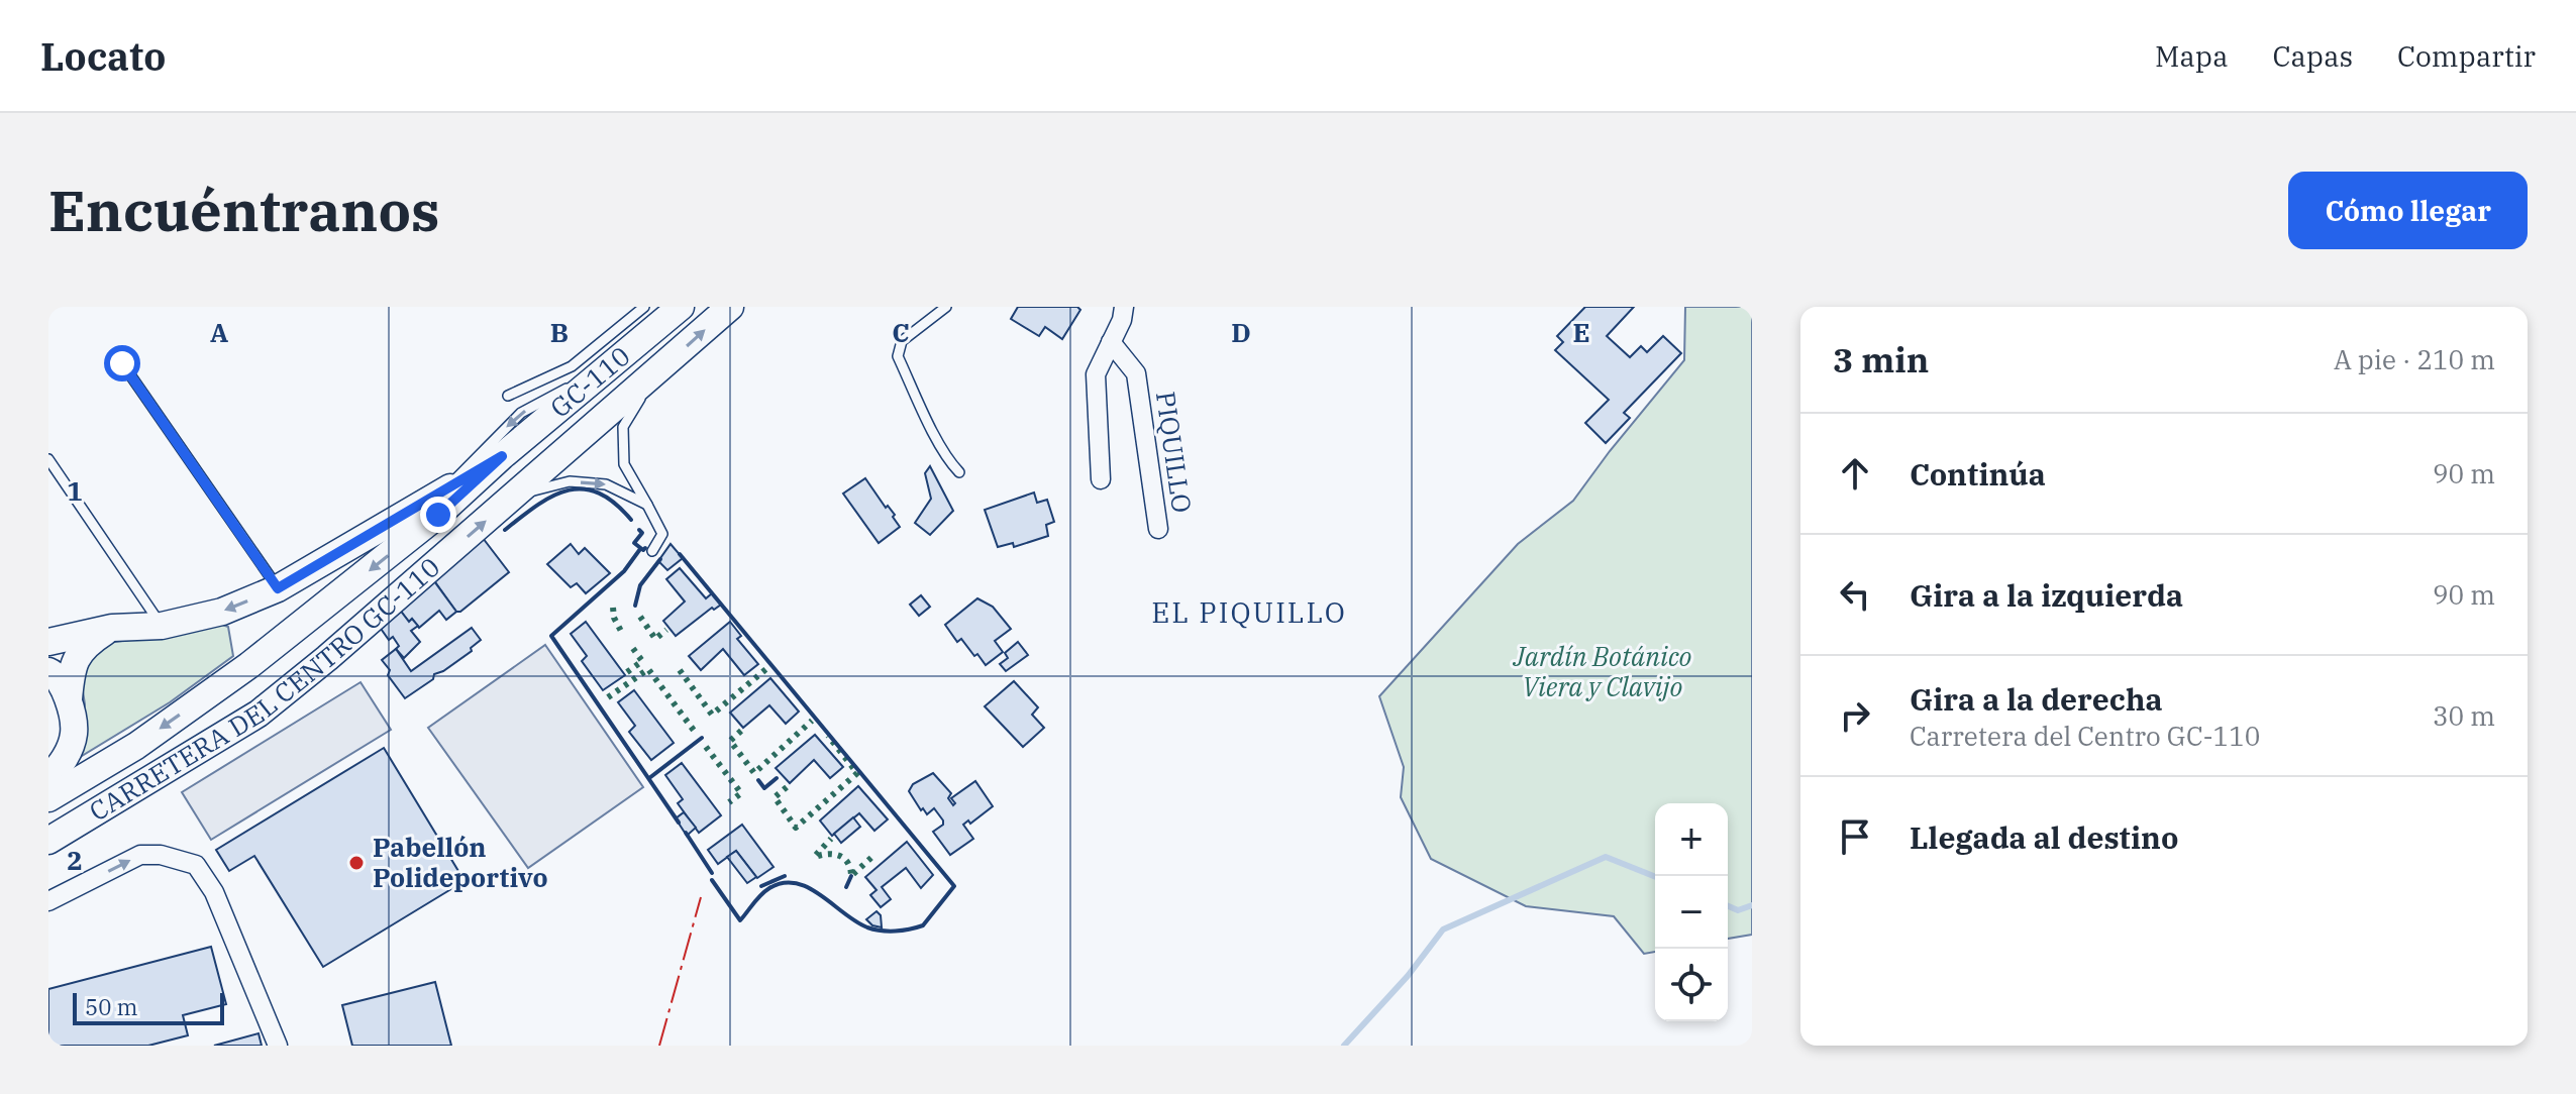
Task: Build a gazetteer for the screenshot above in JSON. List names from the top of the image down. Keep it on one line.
{"streets":{"main road":["GC-110","CARRETERA DEL CENTRO GC-110"],"street":["PIQUILLO"]},"crossings":[["GC-110","CARRETERA DEL CENTRO GC-110"]],"districts":["EL PIQUILLO"],"parks":["Jardín Botánico Viera y Clavijo"],"places":["Pabellón Polideportivo"],"scale_bar":"50 m","page":{"header":"Locato","nav":["Mapa","Capas","Compartir"],"buttons":"Cómo llegar","title":"Encuéntranos","heading":["3 min","A pie · 210 m"],"list":[["Continúa","90 m"],["Gira a la izquierda","90 m"],["Gira a la derecha","Carretera del Centro GC-110","30 m"],"Llegada al destino"],"map_buttons":["+","−"],"scale":"50 m"},"grid":{"columns":["A","B","C","D","E"],"rows":["1","2"]}}
